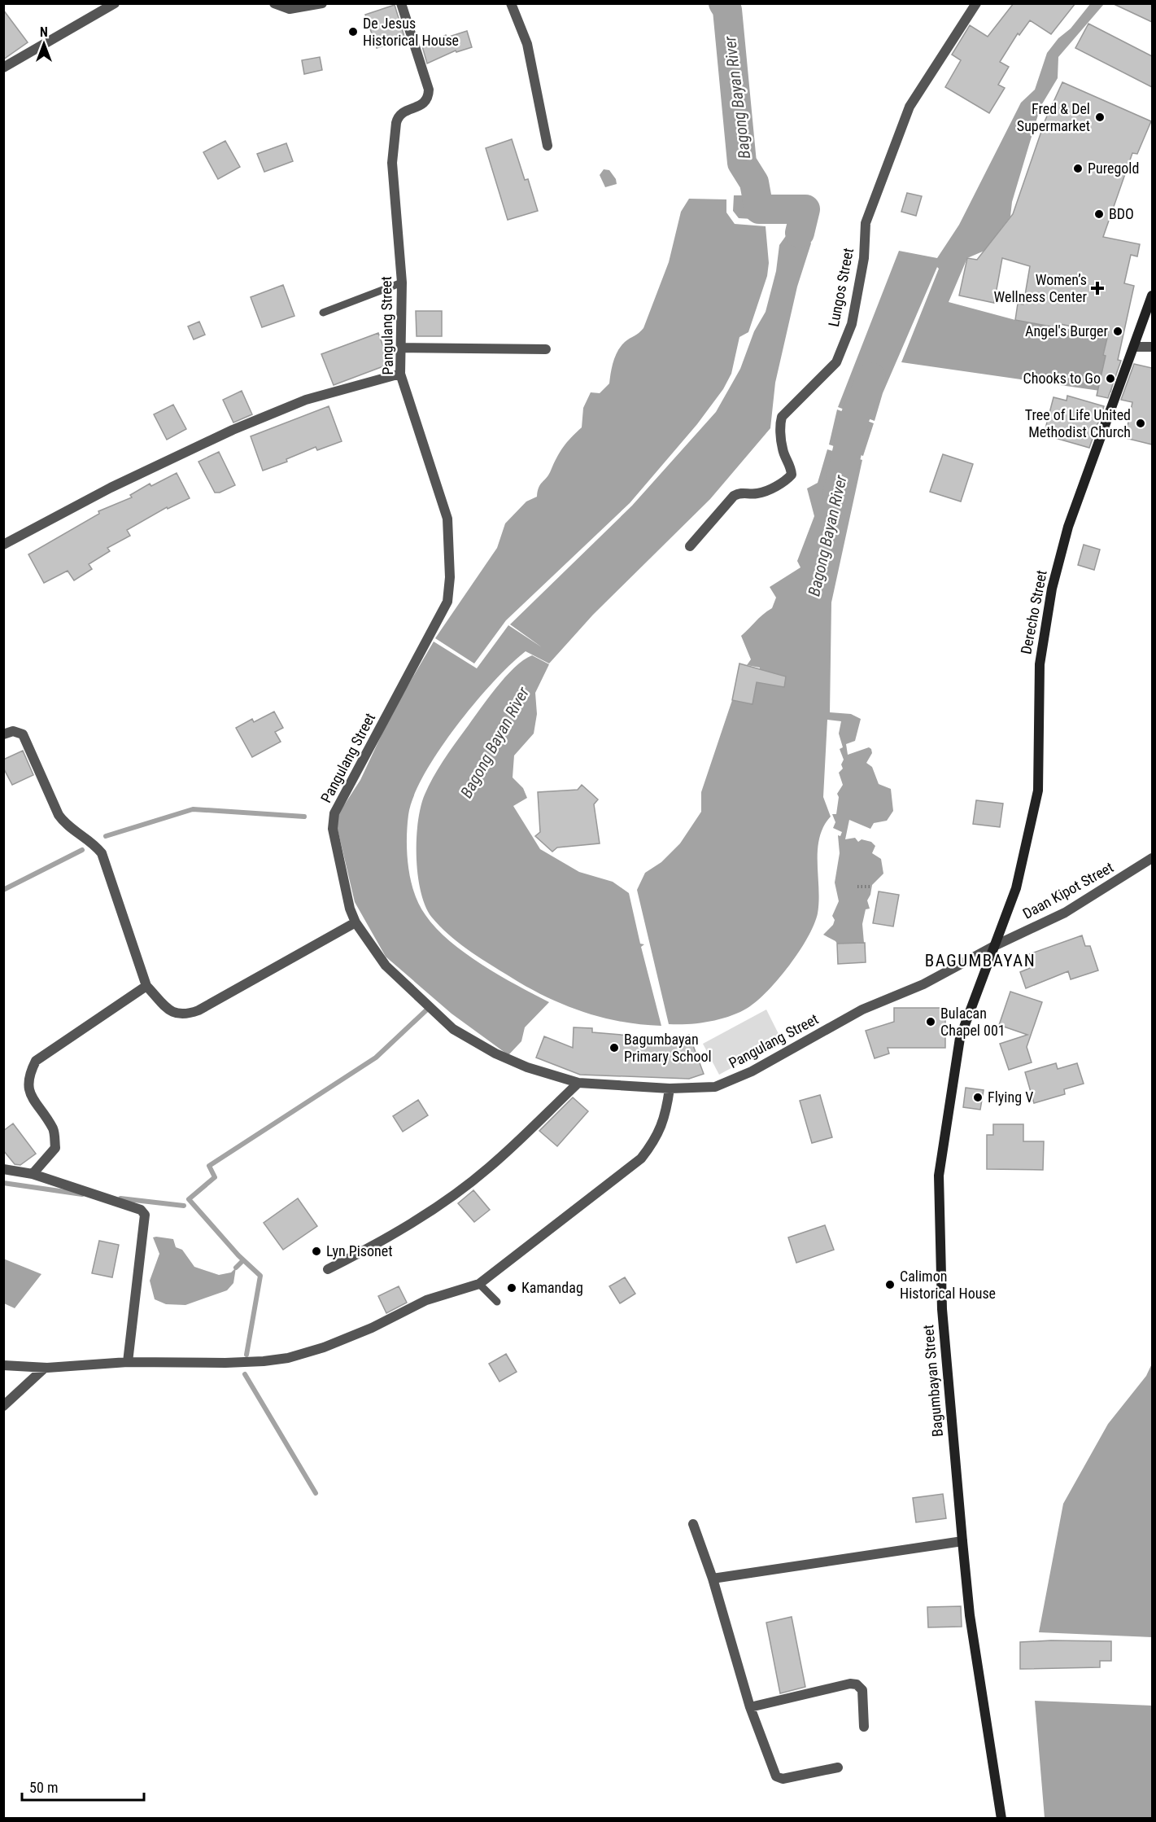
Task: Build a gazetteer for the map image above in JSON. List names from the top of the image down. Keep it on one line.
{"streets":{"main road":["Derecho Street","Bagumbayan Street"],"street":["Lungos Street","Pangulang Street","Daan Kipot Street"]},"crossings":[["Pangulang Street","Derecho Street"],["Pangulang Street","Daan Kipot Street"],["Pangulang Street","Bagumbayan Street"],["Derecho Street","Daan Kipot Street"],["Derecho Street","Bagumbayan Street"],["Daan Kipot Street","Bagumbayan Street"]],"districts":["BAGUMBAYAN"],"water":["Bagong Bayan River"],"places":{"other":["De Jesus Historical House","Fred & Del Supermarket","Puregold","BDO","Angel's Burger","Chooks to Go","Tree of Life United Methodist Church","Bulacan Chapel 001","Bagumbayan Primary School","Flying V","Lyn Pisonet","Calimon Historical House","Kamandag"],"health":["Women’s Wellness Center"]},"scale_bar":"50 m","north":"top"}
